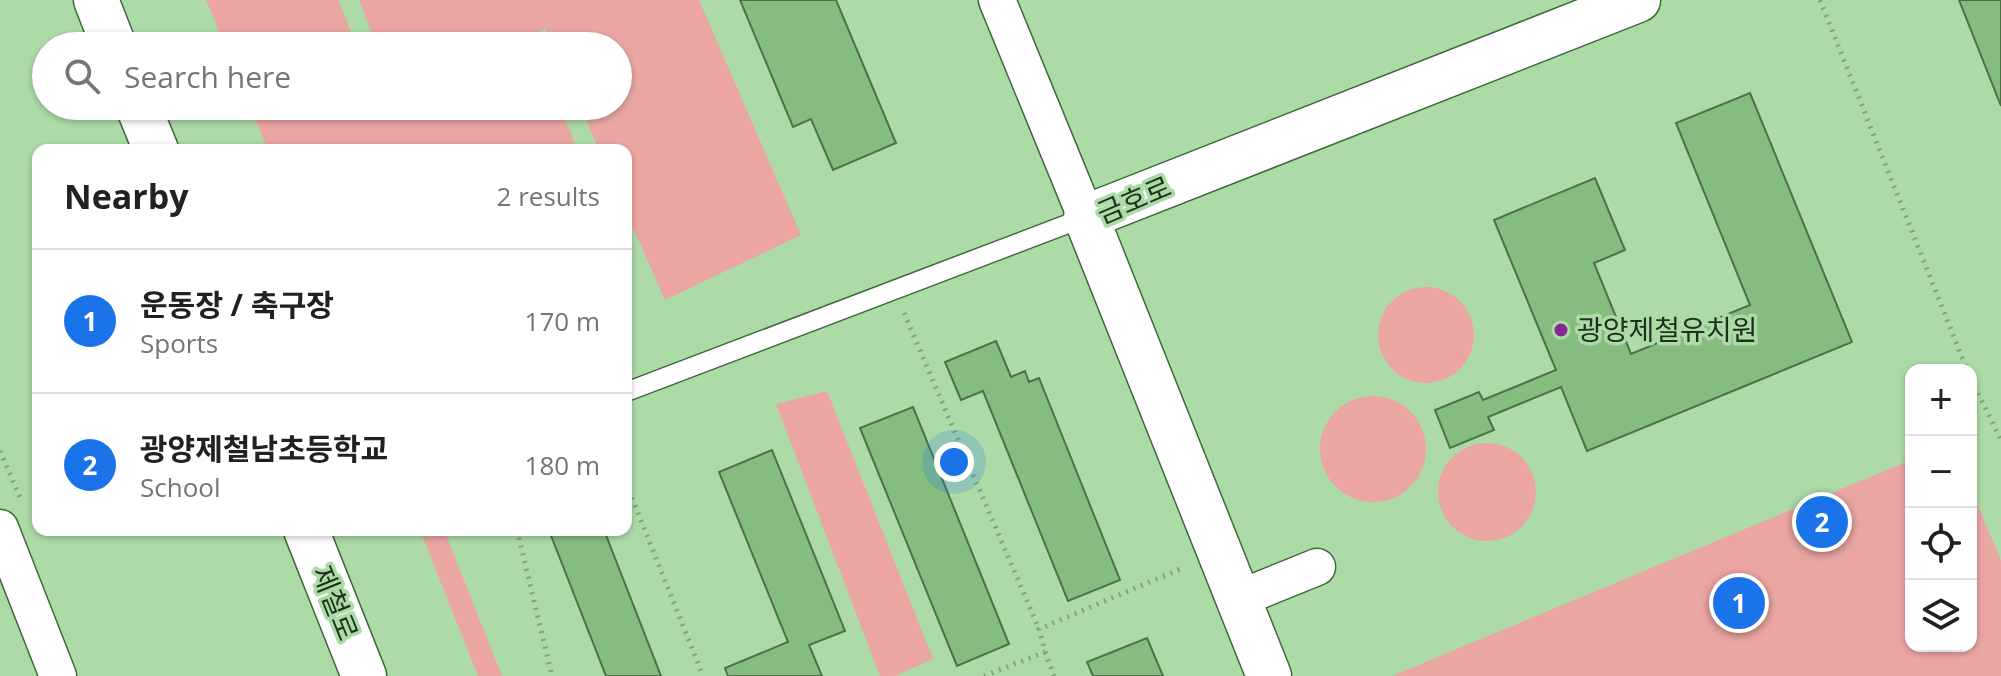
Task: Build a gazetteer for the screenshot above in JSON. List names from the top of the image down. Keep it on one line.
{"streets":{"street":["금호로","제철로"]},"places":["광양제철유치원"],"page":{"search":"Search here","heading":["Nearby","2 results"],"list":[{"mark":"1","name":"운동장 / 축구장","note":"Sports","value":"170 m"},{"mark":"2","name":"광양제철남초등학교","note":"School","value":"180 m"}],"map_buttons":["+","−"],"pins":["2","1"]}}
